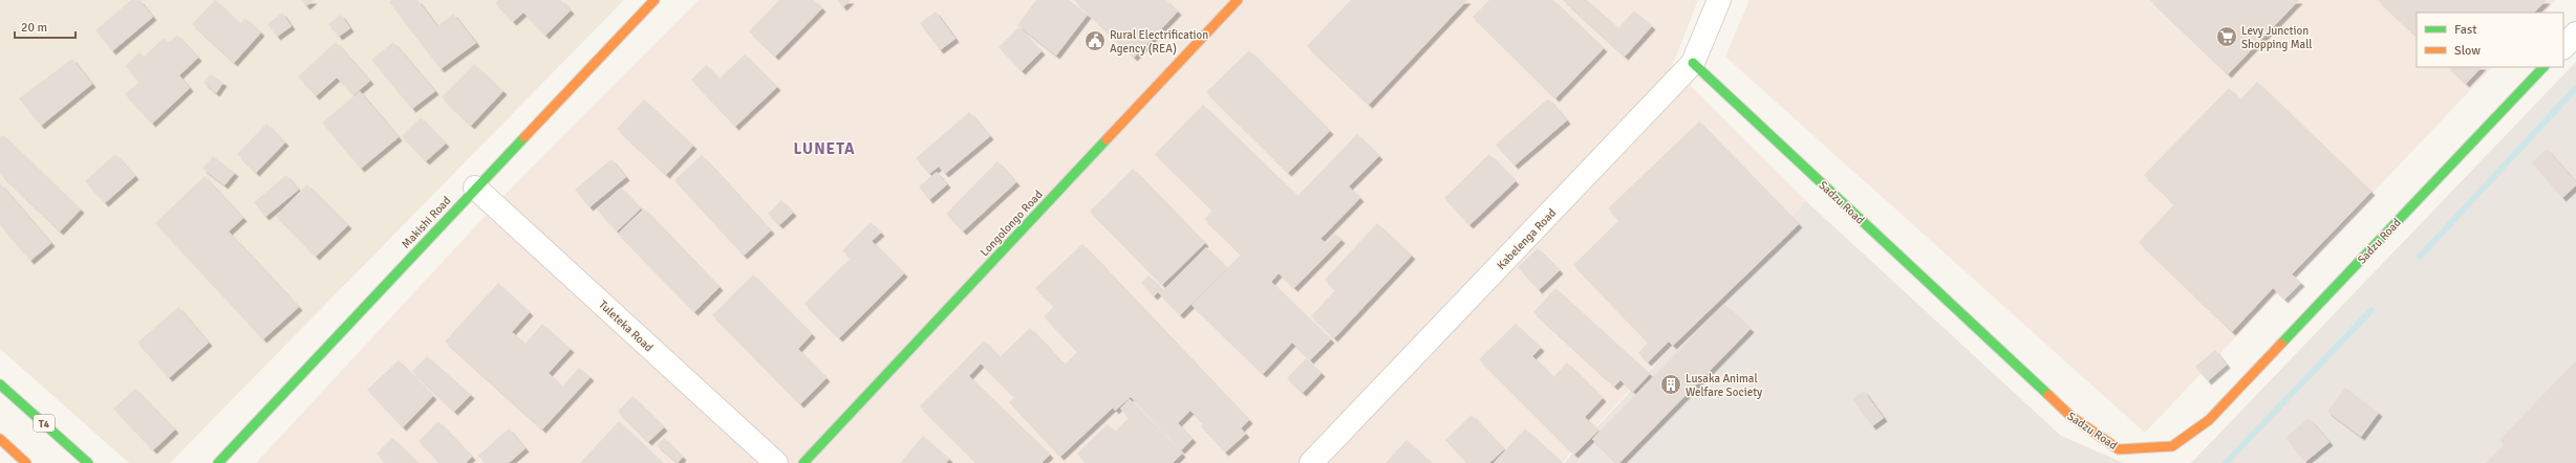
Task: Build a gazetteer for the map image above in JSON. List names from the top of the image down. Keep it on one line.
{"streets":{"street":["Sadzu Road","Makishi Road","Longolongo Road","Kabelenga Road","Tuleteka Road","T4"]},"crossings":[["Sadzu Road","Kabelenga Road"],["Makishi Road","Tuleteka Road"]],"districts":["LUNETA"],"places":{"supermarket":["Levy Junction Shopping Mall"],"public building":["Rural Electrification Agency (REA)"],"building":["Lusaka Animal Welfare Society"]},"legend":["Fast","Slow"],"scale_bar":"20 m"}
